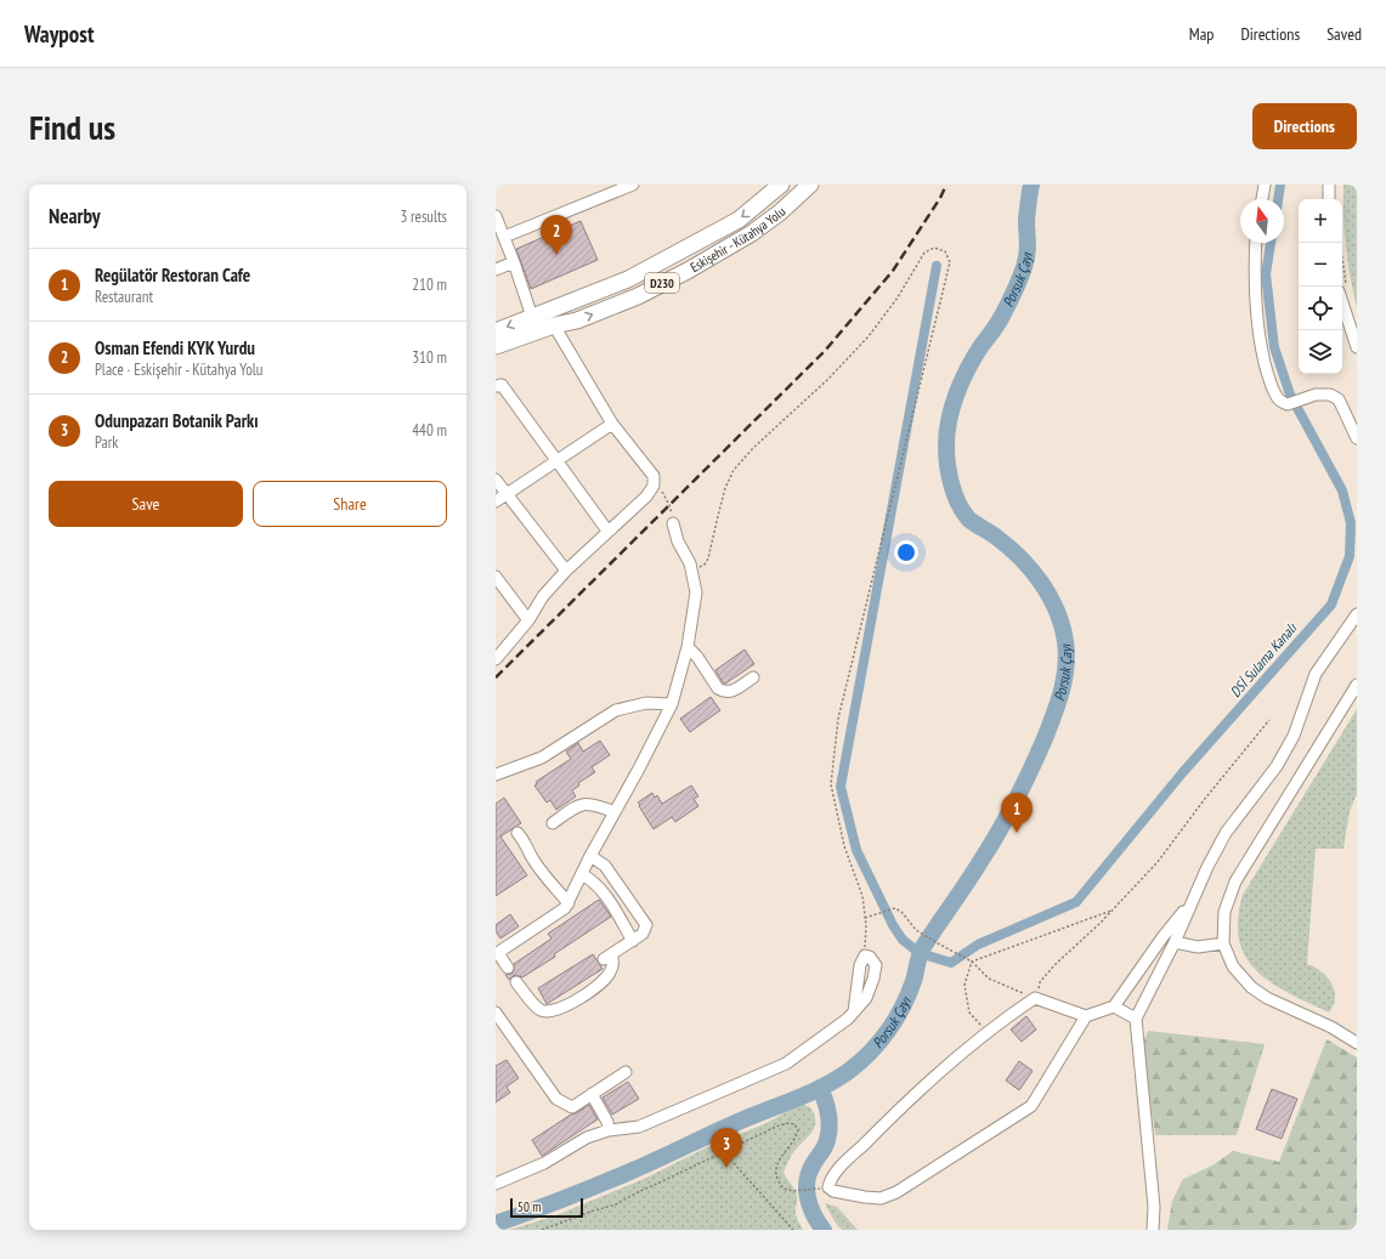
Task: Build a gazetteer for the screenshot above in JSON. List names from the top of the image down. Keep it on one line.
{"streets":{"highway":["Eskişehir - Kütahya Yolu","D230"]},"water":["Porsuk Çayı","DSİ Sulama Kanalı"],"scale_bar":"50 m","north":"top","page":{"header":"Waypost","nav":["Map","Directions","Saved"],"buttons":["Directions",["Save","Share"]],"title":"Find us","heading":["Nearby","3 results"],"map_buttons":["+","−"],"pins":["2","1","3"],"list":[{"mark":"1","name":"Regülatör Restoran Cafe","note":"Restaurant","value":"210 m"},{"mark":"2","name":"Osman Efendi KYK Yurdu","note":"Place · Eskişehir - Kütahya Yolu","value":"310 m"},{"mark":"3","name":"Odunpazarı Botanik Parkı","note":"Park","value":"440 m"}],"scale":"50 m"}}
